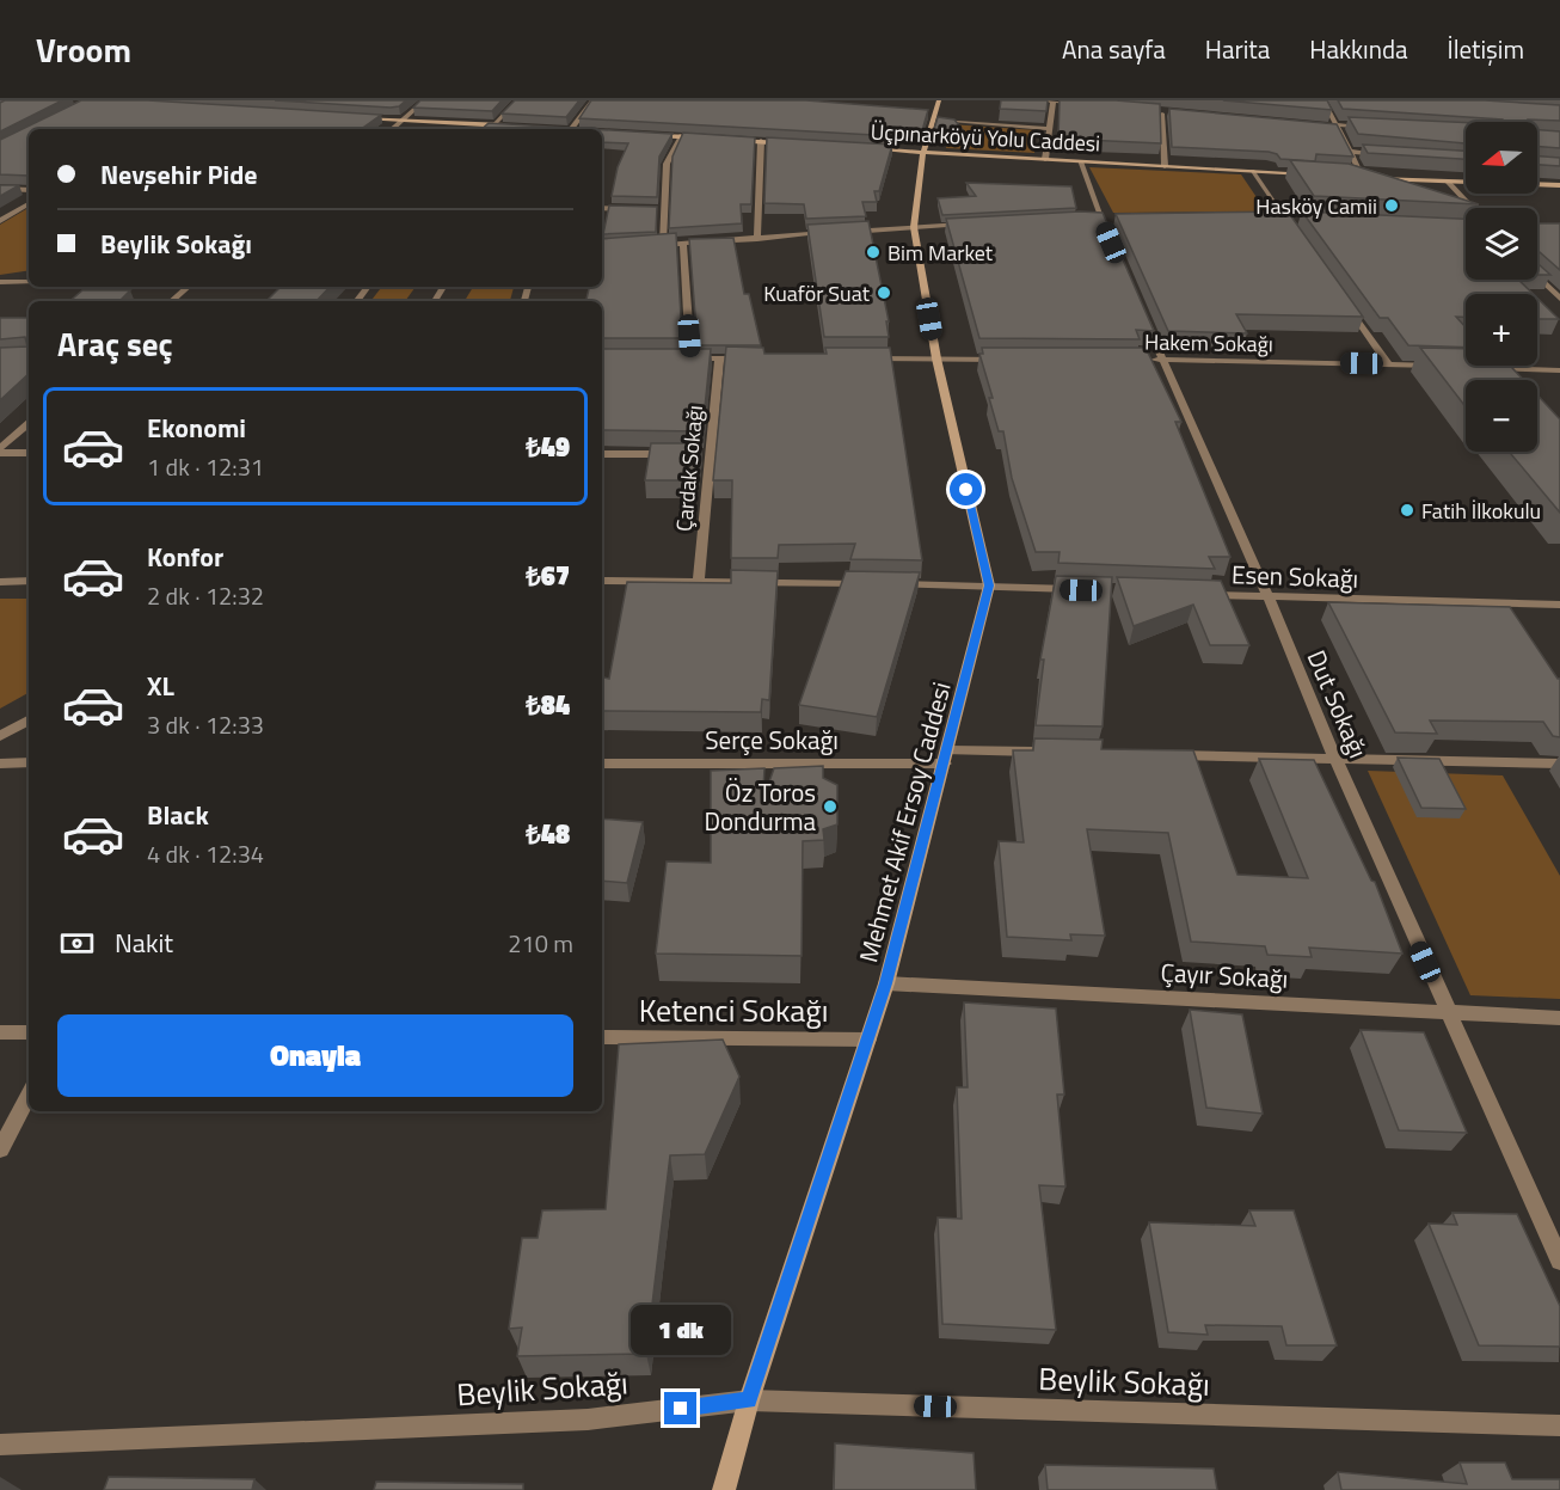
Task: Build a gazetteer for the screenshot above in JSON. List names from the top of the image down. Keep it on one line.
{"streets":{"main road":["Üçpınarköyü Yolu Caddesi","Mehmet Akif Ersoy Caddesi"],"street":["Hakem Sokağı","Çardak Sokağı","Esen Sokağı","Dut Sokağı","Serçe Sokağı","Çayır Sokağı","Ketenci Sokağı","Beylik Sokağı"]},"crossings":[["Üçpınarköyü Yolu Caddesi","Mehmet Akif Ersoy Caddesi"],["Hakem Sokağı","Dut Sokağı"],["Esen Sokağı","Dut Sokağı"],["Dut Sokağı","Çayır Sokağı"],["Serçe Sokağı","Mehmet Akif Ersoy Caddesi"],["Mehmet Akif Ersoy Caddesi","Çayır Sokağı"],["Mehmet Akif Ersoy Caddesi","Ketenci Sokağı"],["Mehmet Akif Ersoy Caddesi","Beylik Sokağı"]],"places":["Hasköy Camii","Bim Market","Kuaför Suat","Fatih İlkokulu","Öz Toros Dondurma"],"north":"left","page":{"header":"Vroom","nav":["Ana sayfa","Harita","Hakkında","İletişim"],"map_buttons":["+","−"],"banner":["Nevşehir Pide","Beylik Sokağı"],"heading":"Araç seç","list":[{"name":"Ekonomi","note":"1 dk · 12:31","value":"₺49"},{"name":"Konfor","note":"2 dk · 12:32","value":"₺67"},{"name":"XL","note":"3 dk · 12:33","value":"₺84"},{"name":"Black","note":"4 dk · 12:34","value":"₺48"}],"pay":["Nakit","210 m"],"buttons":"Onayla","bubble":"1 dk"}}
